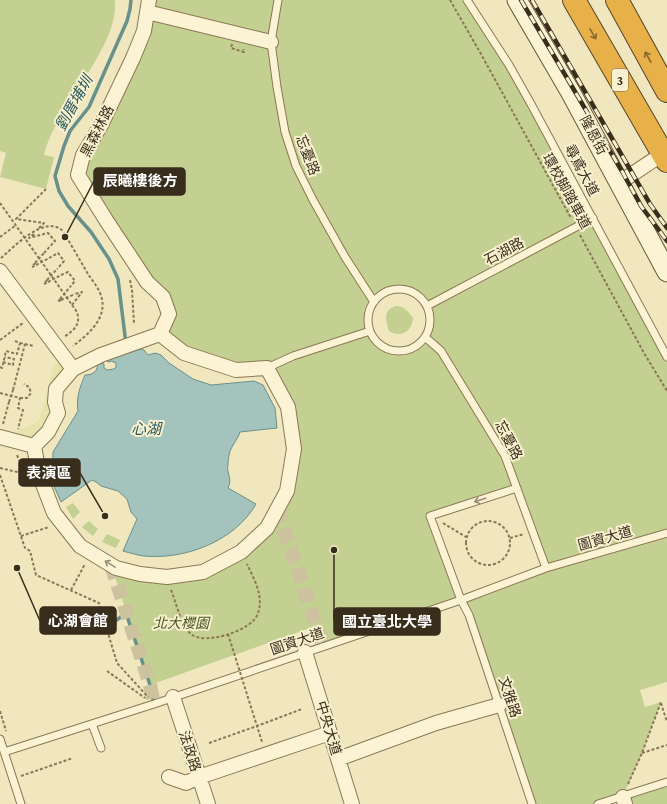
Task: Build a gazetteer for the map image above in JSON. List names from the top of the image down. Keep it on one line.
{"streets":{"highway":["3"],"street":["黑森林路","隆恩街","中央大道","法政路"],"lane":["忘憂路","尋鳶大道","石湖路","圖資大道","文雅路"],"path":["環校脚踏車道"]},"crossings":[["忘憂路","石湖路"],["忘憂路","圖資大道"],["尋鳶大道","石湖路"],["環校脚踏車道","石湖路"],["圖資大道","文雅路"],["圖資大道","中央大道"],["圖資大道","法政路"]],"water":["劉厝埔圳","心湖"],"parks":["北大櫻園"],"places":["辰曦樓後方","表演區","國立臺北大學","心湖會館"]}
